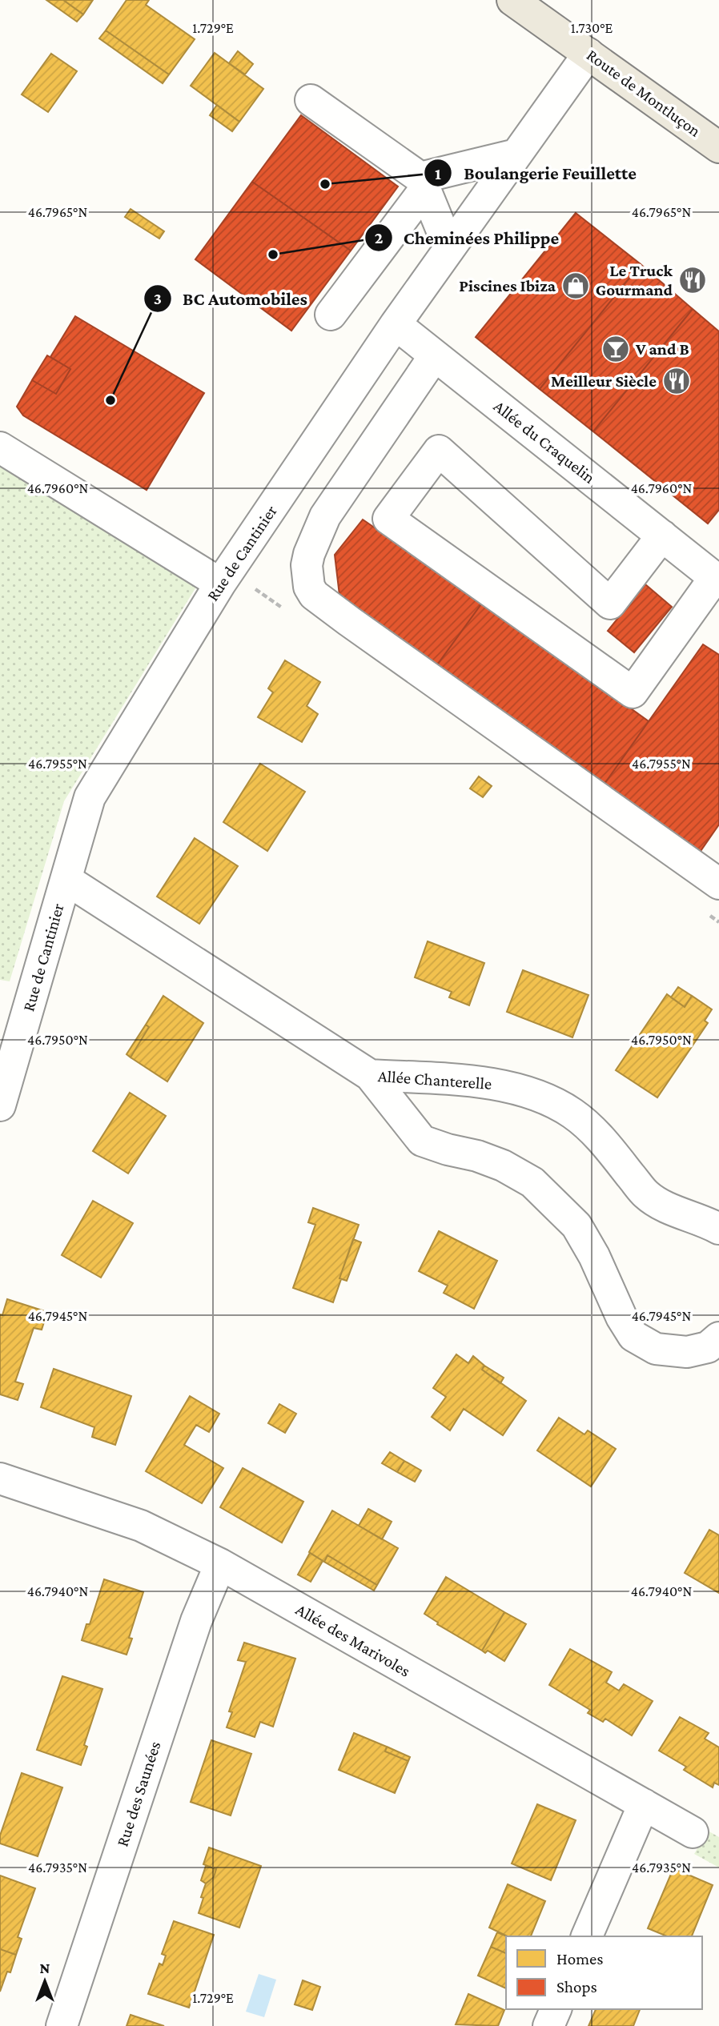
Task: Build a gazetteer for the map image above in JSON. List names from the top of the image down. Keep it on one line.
{"streets":{"main road":["Route de Montluçon"],"street":["Allée du Craquelin","Rue de Cantinier","Allée Chanterelle","Allée des Marivoles","Rue des Saunées"]},"crossings":[["Route de Montluçon","Rue de Cantinier"],["Allée du Craquelin","Rue de Cantinier"],["Rue de Cantinier","Allée Chanterelle"],["Allée des Marivoles","Rue des Saunées"]],"places":{"other":["Boulangerie Feuillette","Cheminées Philippe","BC Automobiles"],"restaurant":["Le Truck Gourmand","Meilleur Siècle"],"shop":["Piscines Ibiza"],"bar":["V and B"]},"legend":["Homes","Shops"],"north":"top","coordinates":["1.729°E","1.730°E","46.7965°N","46.7960°N","46.7955°N","46.7950°N","46.7945°N","46.7940°N","46.7935°N"]}
